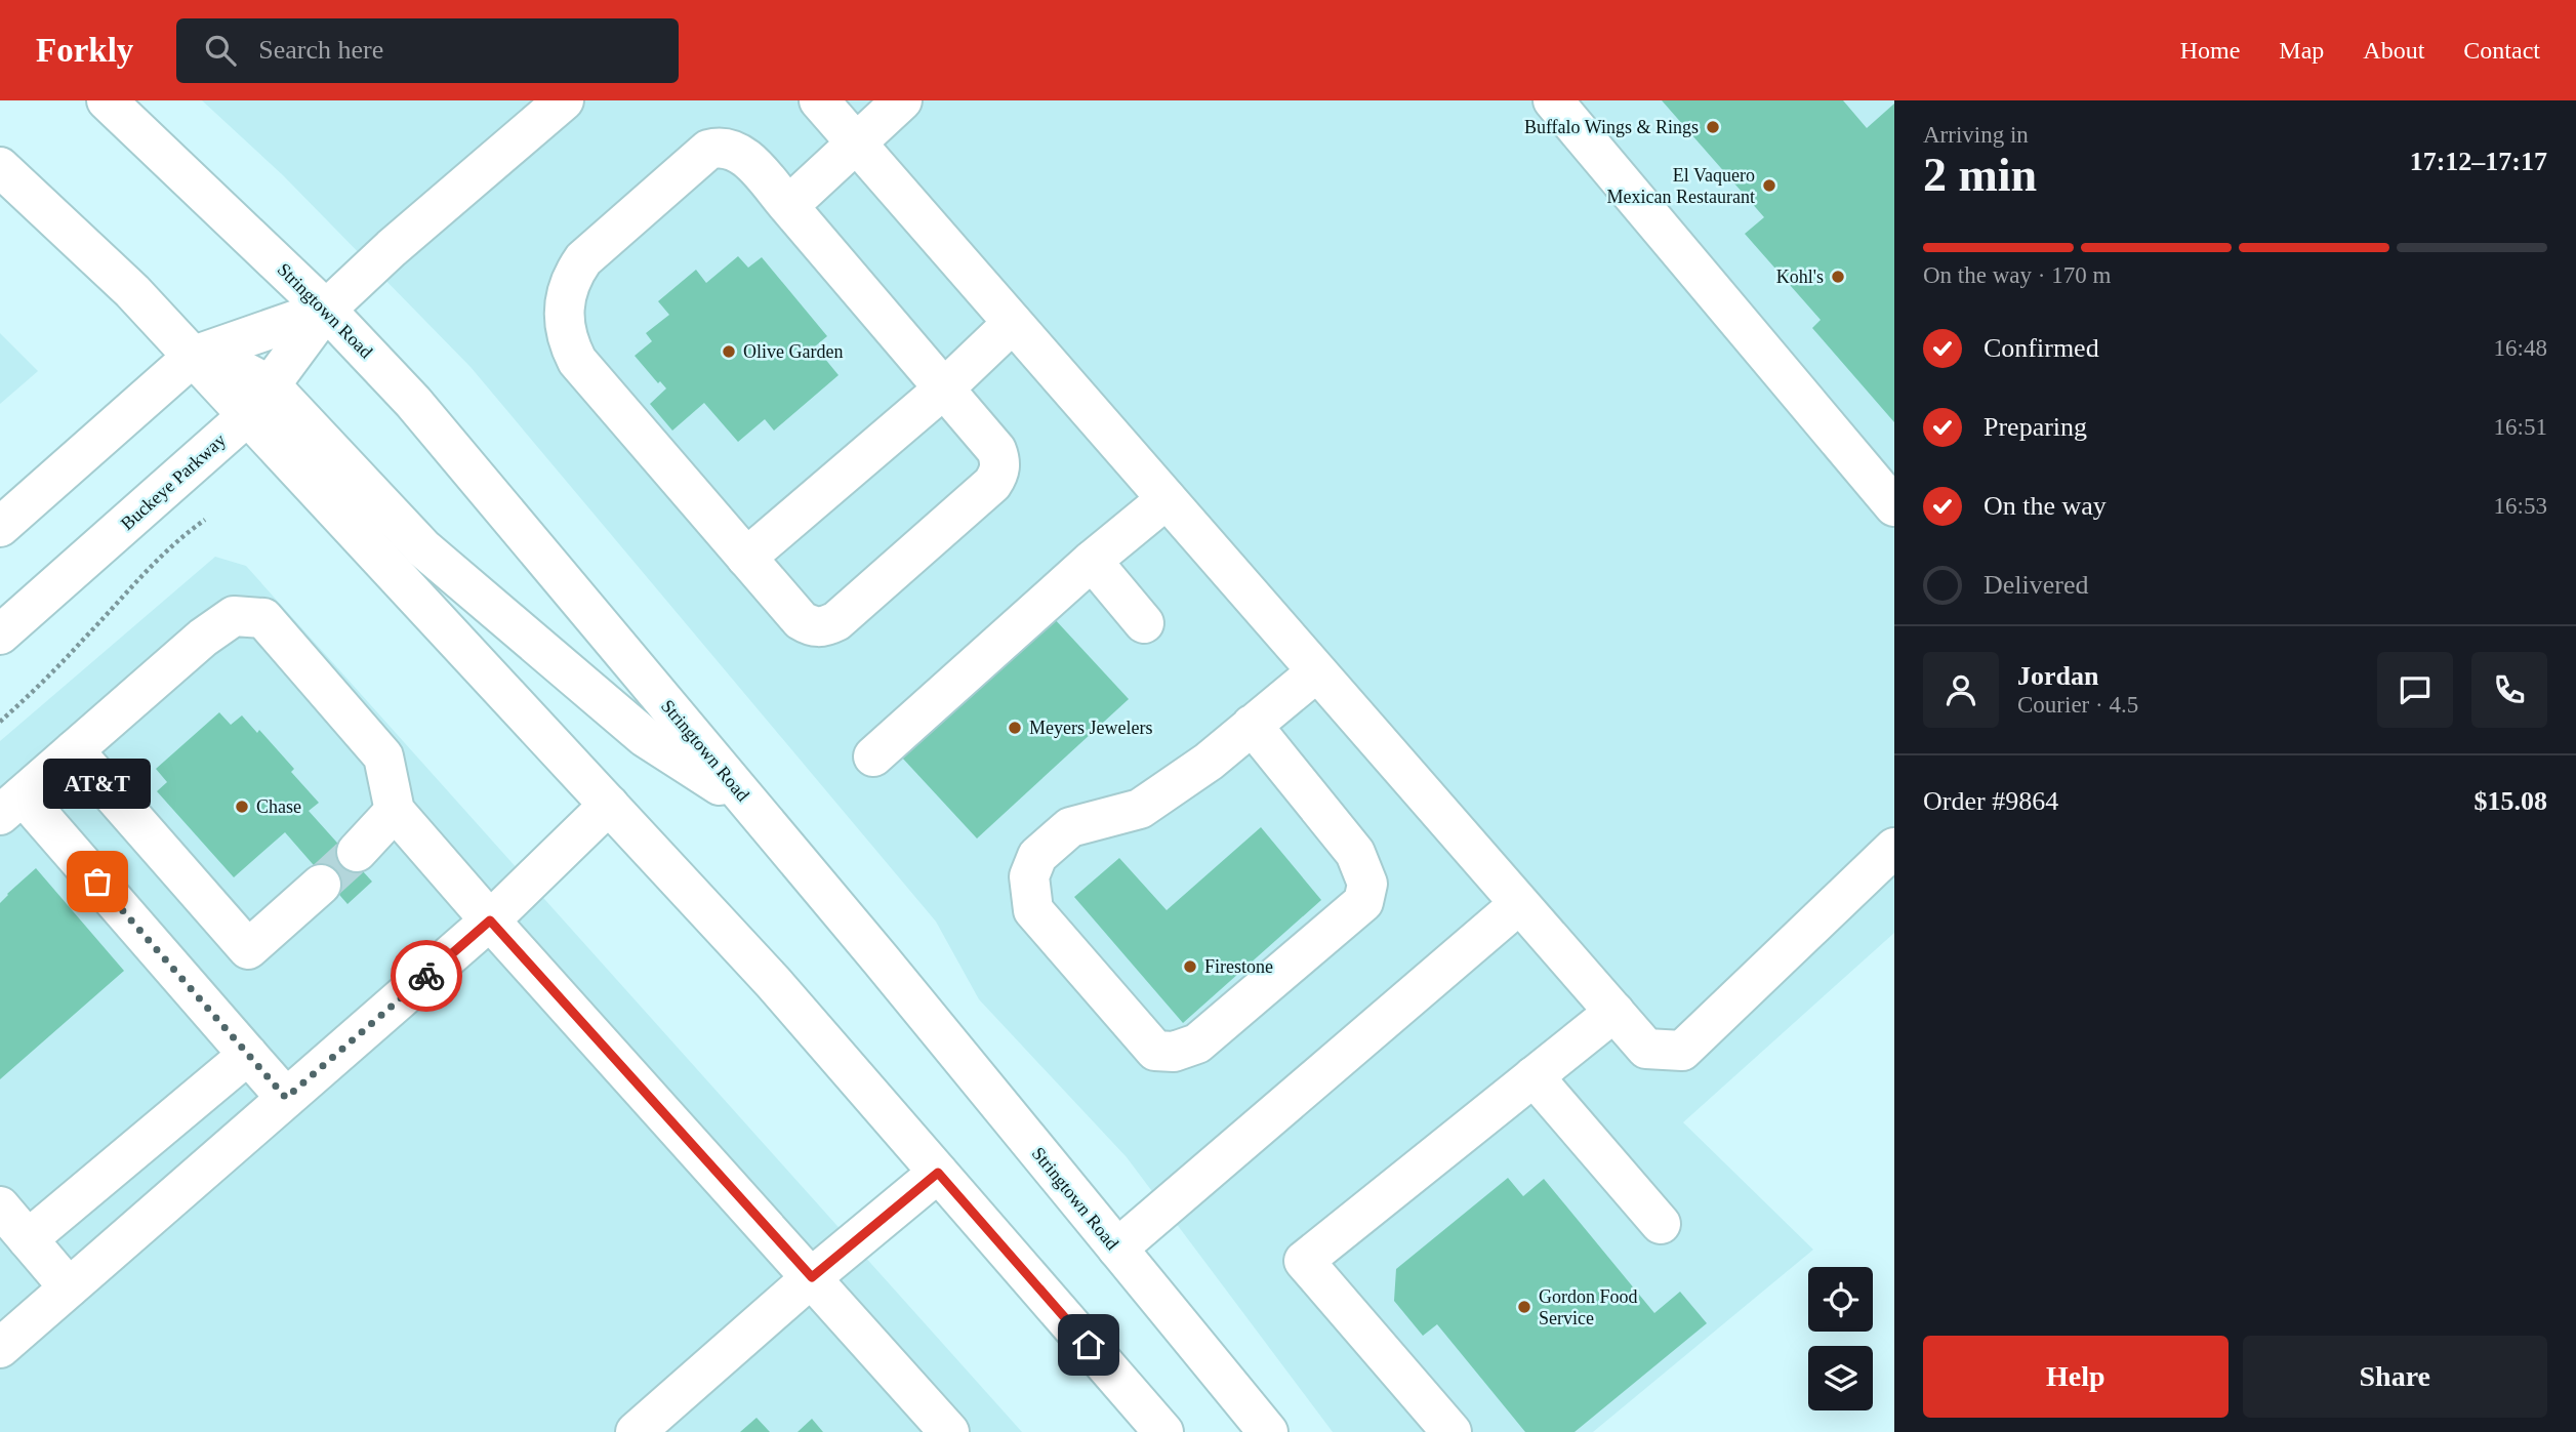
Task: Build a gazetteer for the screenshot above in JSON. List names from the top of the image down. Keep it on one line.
{"streets":{"main road":["Stringtown Road","Buckeye Parkway"]},"crossings":[["Stringtown Road","Buckeye Parkway"]],"places":["Buffalo Wings & Rings","El Vaquero Mexican Restaurant","Kohl's","Olive Garden","Meyers Jewelers","Chase","AT&T","Firestone","Gordon Food Service"],"page":{"header":"Forkly","search":"Search here","nav":["Home","Map","About","Contact"],"heading":["2 min","Arriving in","17:12–17:17"],"panel":["Jordan","Courier · 4.5","Order #9864","$15.08"],"bar":"On the way · 170 m","list":[["Confirmed","16:48"],["Preparing","16:51"],["On the way","16:53"],"Delivered"],"bubble":"AT&T","buttons":["Help","Share"]}}
